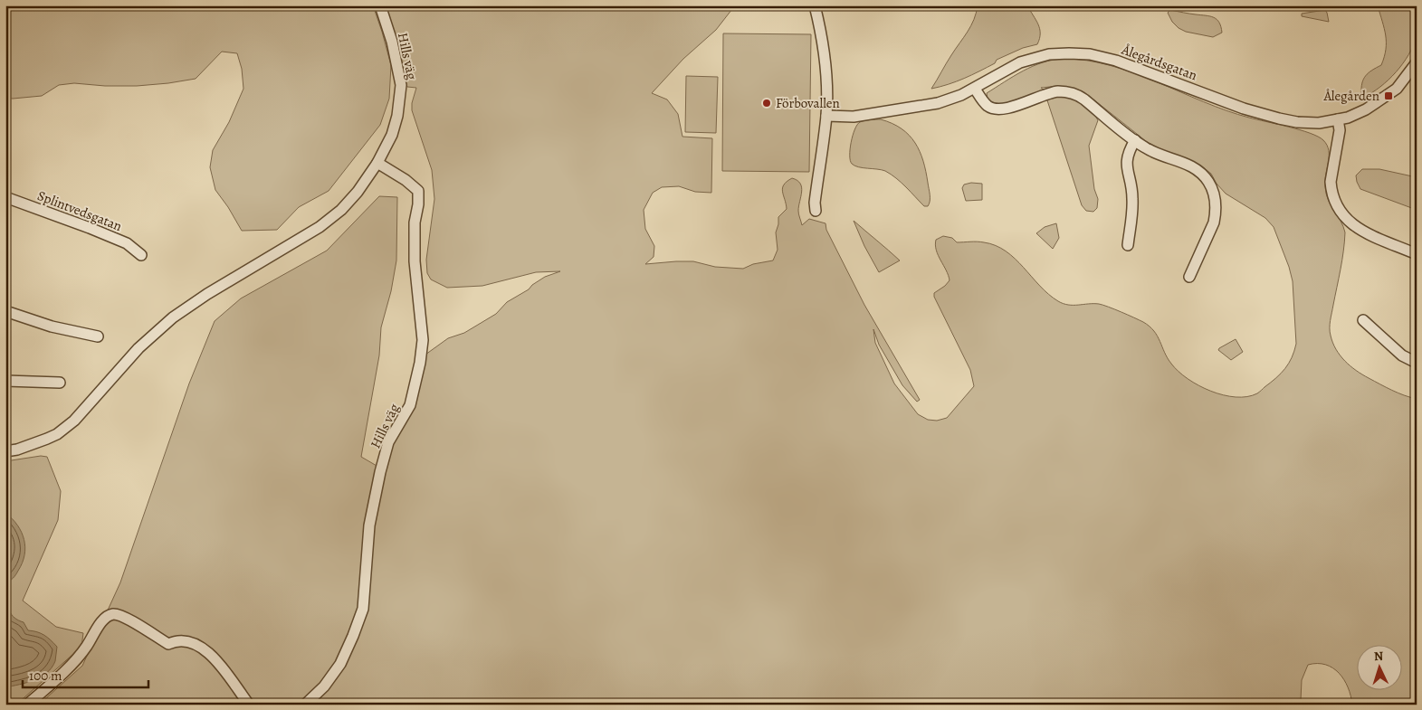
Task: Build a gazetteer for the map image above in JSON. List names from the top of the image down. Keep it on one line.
{"streets":{"street":["Hills väg","Ålegårdsgatan","Splintvedsgatan"]},"places":{"transit":["Ålegården"],"other":["Förbovallen"]},"scale_bar":"100 m","north":"top"}
